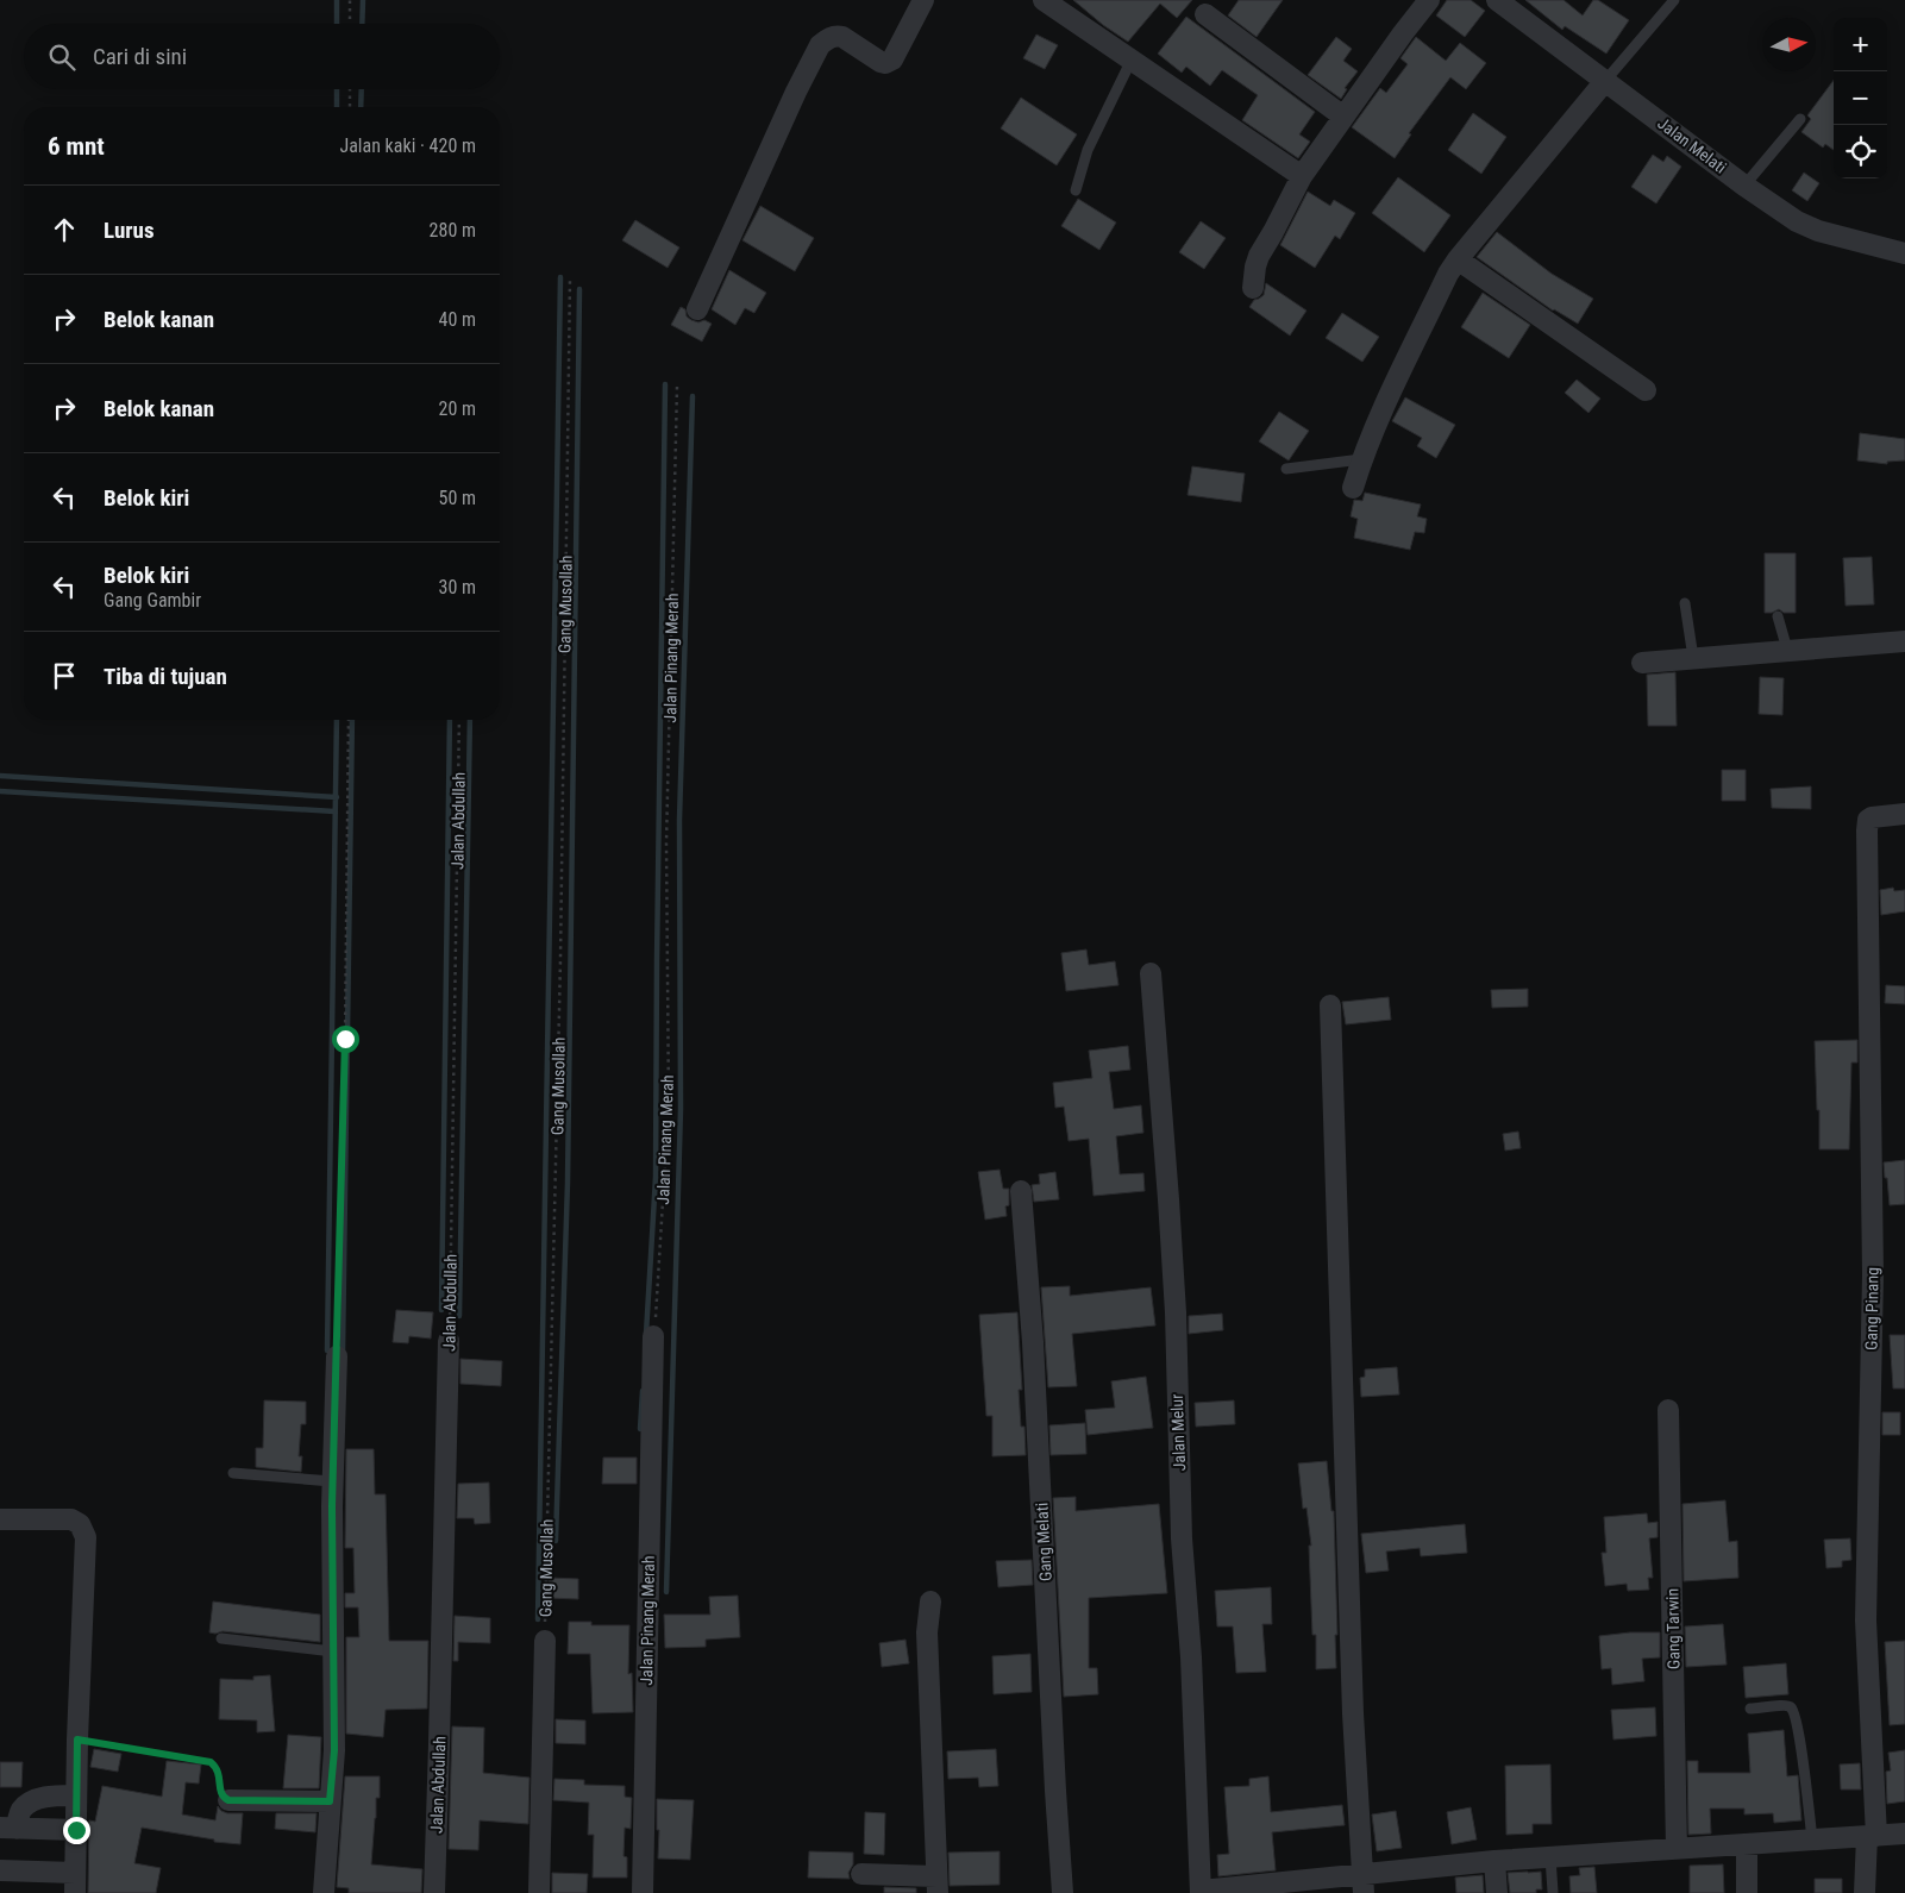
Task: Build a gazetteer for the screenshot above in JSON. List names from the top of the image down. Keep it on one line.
{"streets":{"street":["Jalan Melati","Gang Musollah","Jalan Pinang Merah","Jalan Abdullah","Gang Pinang","Jalan Melur","Gang Melati","Gang Tarwin"]},"north":"right","page":{"map_buttons":["+","−"],"search":"Cari di sini","heading":["6 mnt","Jalan kaki · 420 m"],"list":[["Lurus","280 m"],["Belok kanan","40 m"],["Belok kanan","20 m"],["Belok kiri","50 m"],["Belok kiri","Gang Gambir","30 m"],"Tiba di tujuan"]}}
